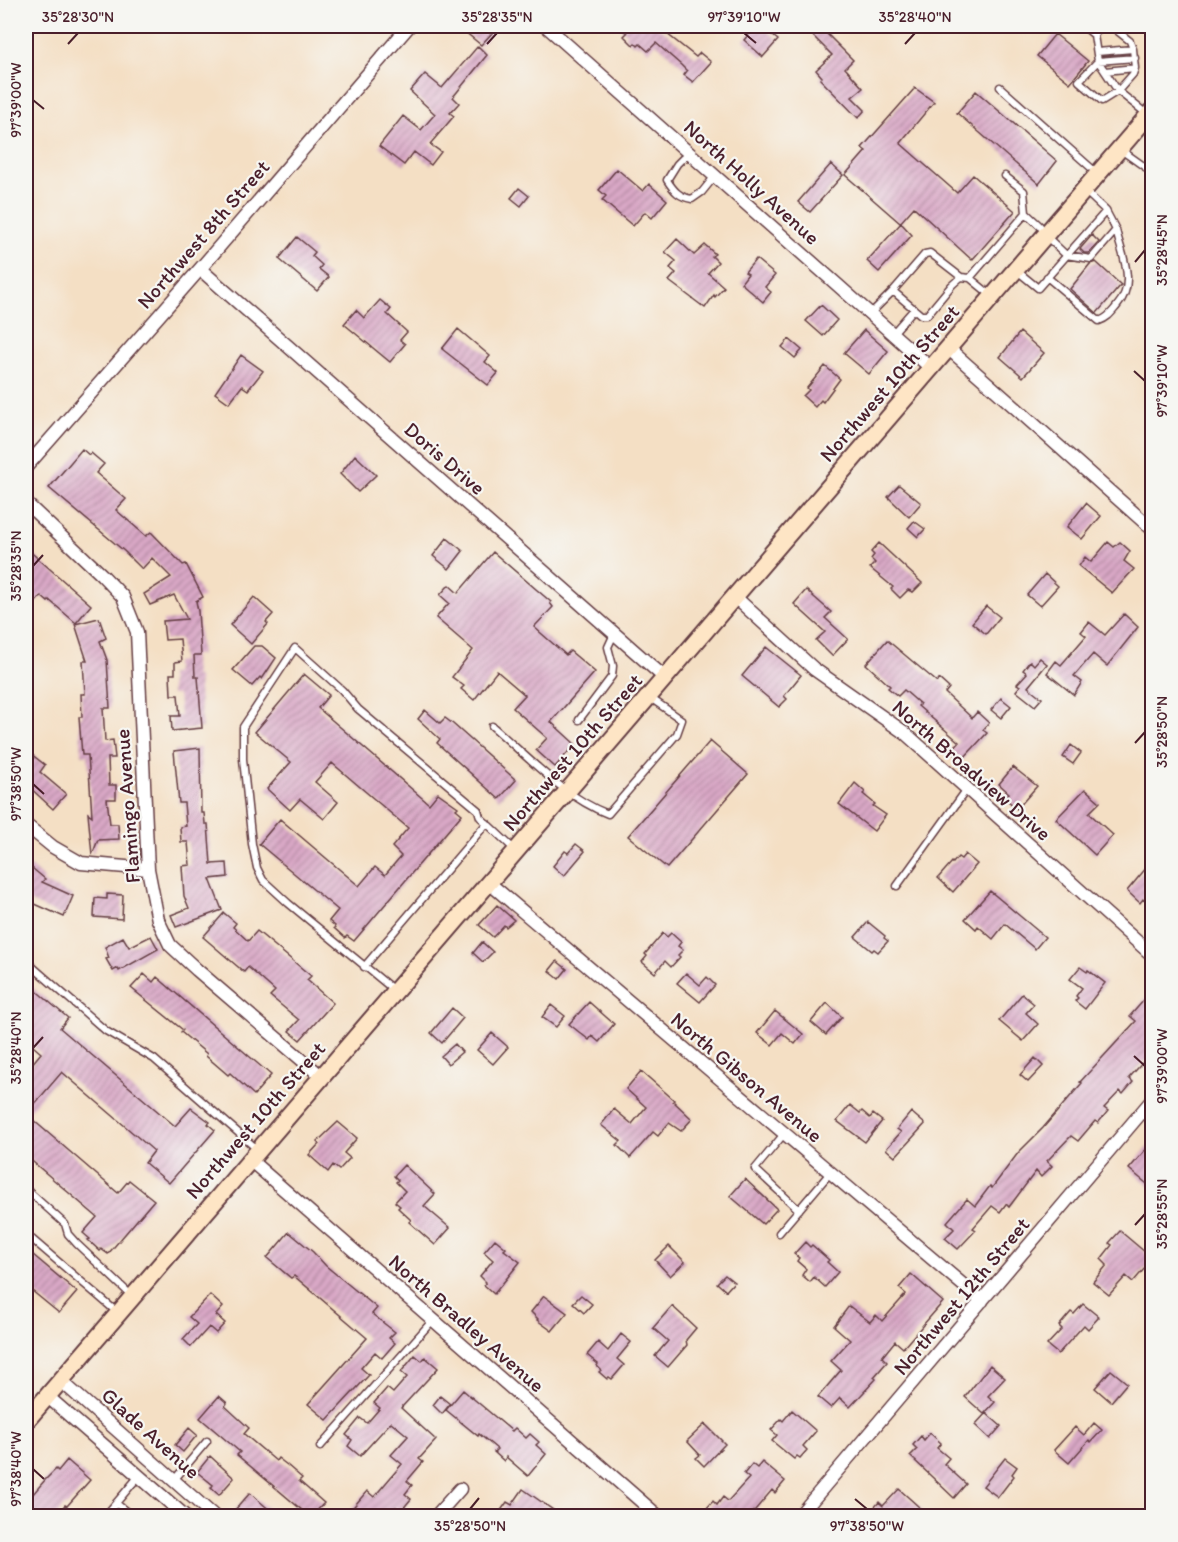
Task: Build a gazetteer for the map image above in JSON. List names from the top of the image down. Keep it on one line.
{"streets":{"main road":["Northwest 10th Street"],"street":["North Holly Avenue","Northwest 8th Street","Doris Drive","North Broadview Drive","Flamingo Avenue","North Gibson Avenue","Northwest 12th Street","North Bradley Avenue","Glade Avenue"]},"crossings":[["North Holly Avenue","Northwest 10th Street"],["Northwest 8th Street","Doris Drive"],["Northwest 10th Street","Doris Drive"],["Northwest 10th Street","North Broadview Drive"],["Northwest 10th Street","Flamingo Avenue"],["Northwest 10th Street","North Gibson Avenue"],["Northwest 10th Street","North Bradley Avenue"],["Northwest 10th Street","Glade Avenue"],["North Gibson Avenue","Northwest 12th Street"]],"coordinates":["35°28'30\"N","35°28'35\"N","97°39'10\"W","35°28'40\"N","97°39'00\"W","35°28'45\"N","35°28'50\"N","97°38'50\"W","35°28'55\"N","97°38'40\"W"]}
